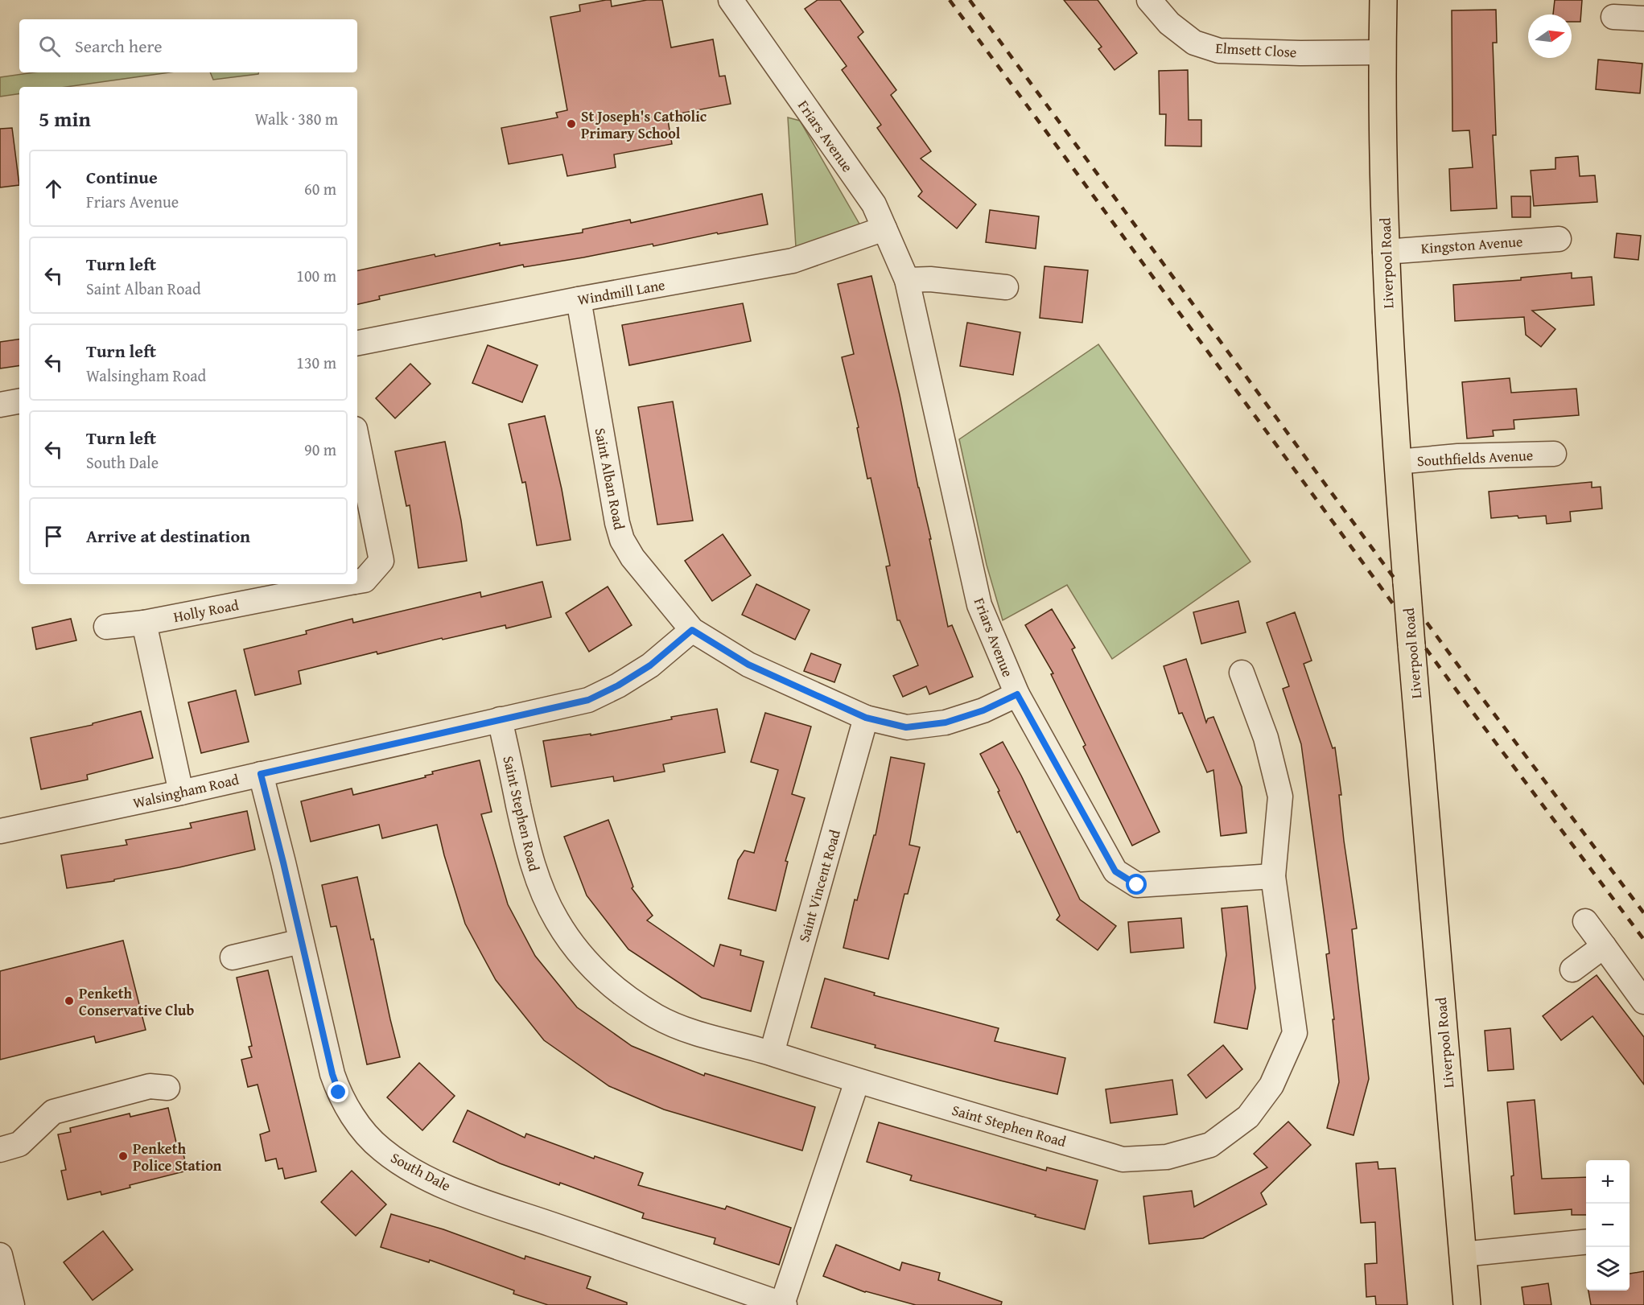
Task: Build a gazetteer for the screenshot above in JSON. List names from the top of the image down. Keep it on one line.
{"streets":{"highway":["Liverpool Road"],"street":["Elmsett Close","Friars Avenue","Kingston Avenue","Windmill Lane","Southfields Avenue","Saint Alban Road","Holly Road","Walsingham Road","Saint Stephen Road","Saint Vincent Road","South Dale"]},"crossings":[["Elmsett Close","Liverpool Road"],["Friars Avenue","Windmill Lane"],["Friars Avenue","Saint Alban Road"],["Friars Avenue","Saint Stephen Road"],["Kingston Avenue","Liverpool Road"],["Liverpool Road","Southfields Avenue"],["Windmill Lane","Saint Alban Road"],["Saint Alban Road","Walsingham Road"],["Saint Alban Road","Saint Vincent Road"],["Walsingham Road","Saint Stephen Road"],["Walsingham Road","South Dale"],["Saint Stephen Road","Saint Vincent Road"]],"places":["St Joseph's Catholic Primary School","Penketh Conservative Club","Penketh Police Station"],"north":"right","page":{"search":"Search here","heading":["5 min","Walk · 380 m"],"list":[["Continue","Friars Avenue","60 m"],["Turn left","Saint Alban Road","100 m"],["Turn left","Walsingham Road","130 m"],["Turn left","South Dale","90 m"],"Arrive at destination"],"map_buttons":["+","−"]}}
